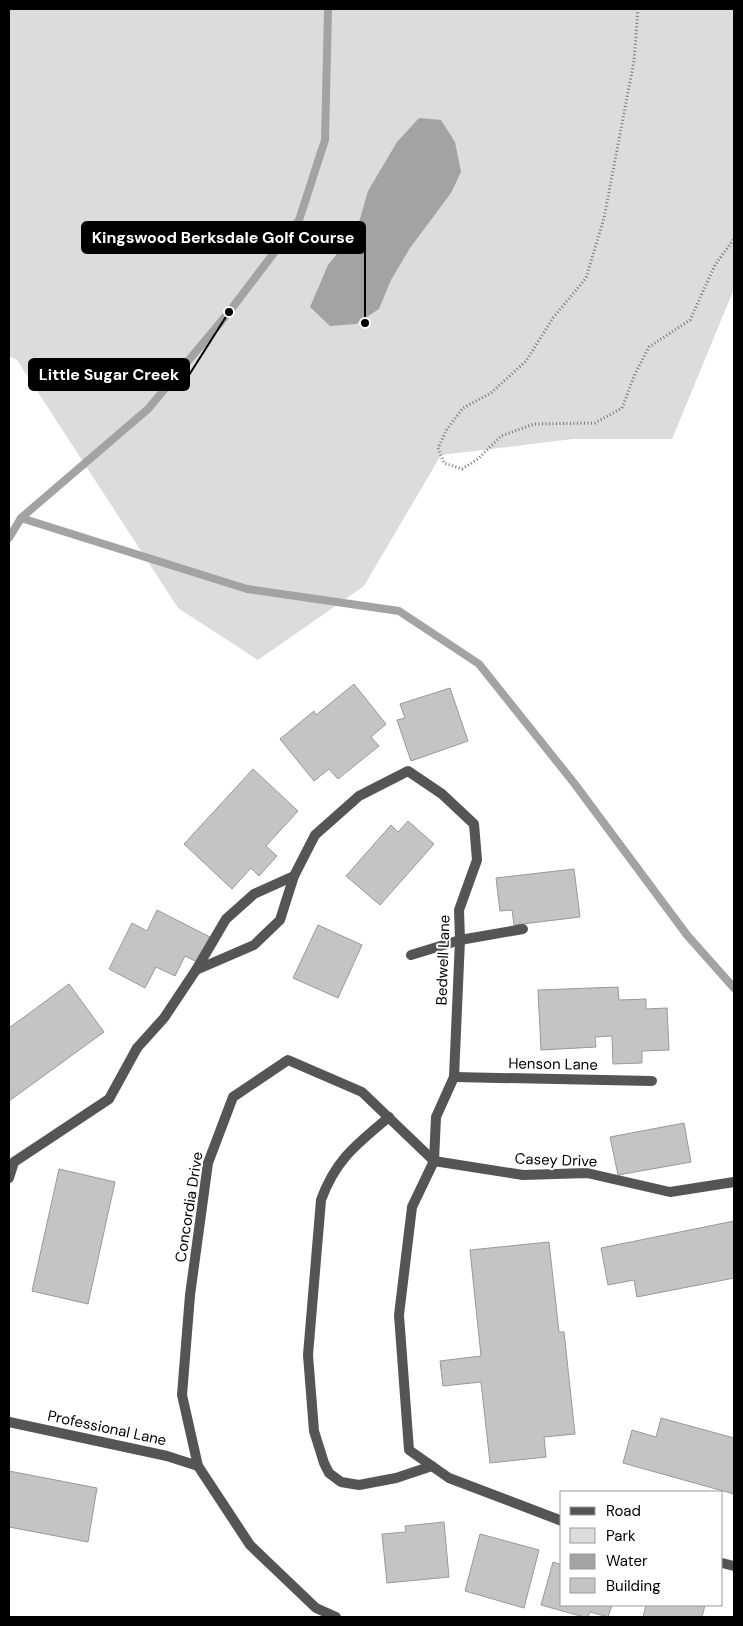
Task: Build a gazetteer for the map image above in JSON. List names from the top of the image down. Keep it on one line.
{"streets":{"street":["Bedwell Lane","Henson Lane","Casey Drive","Concordia Drive","Professional Lane"]},"crossings":[["Bedwell Lane","Henson Lane"],["Bedwell Lane","Casey Drive"],["Bedwell Lane","Concordia Drive"],["Casey Drive","Concordia Drive"],["Concordia Drive","Professional Lane"]],"places":["Little Sugar Creek","Kingswood Berksdale Golf Course"],"legend":["Road","Park","Water","Building"]}
